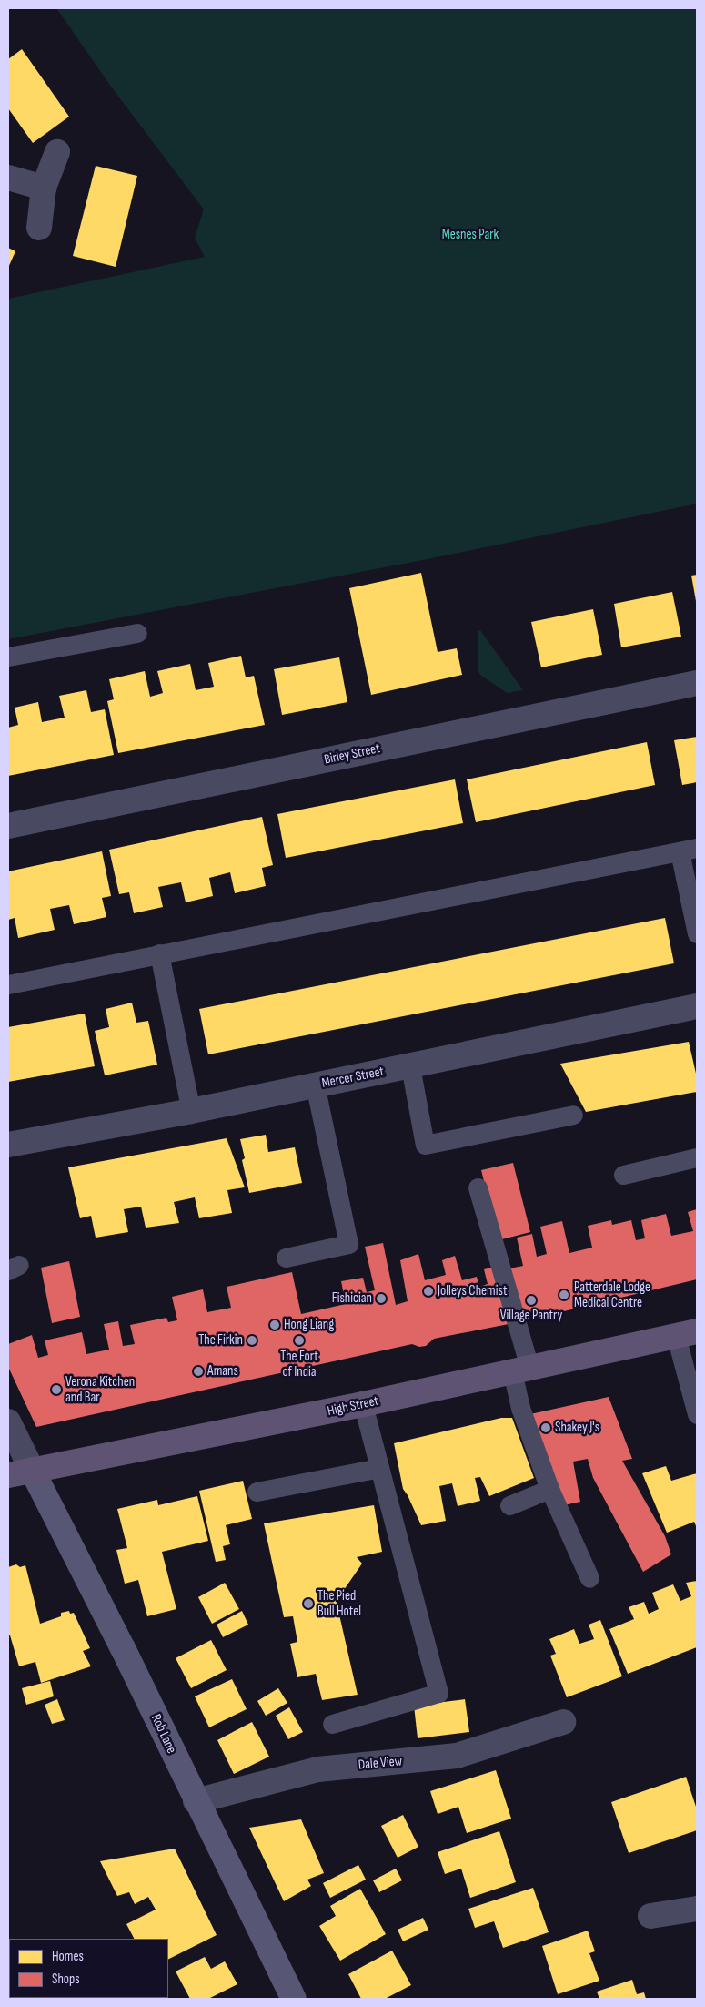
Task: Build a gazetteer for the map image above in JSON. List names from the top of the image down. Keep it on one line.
{"streets":{"main road":["High Street"],"street":["Birley Street","Mercer Street","Rob Lane","Dale View"]},"crossings":[["High Street","Rob Lane"],["Rob Lane","Dale View"]],"parks":["Mesnes Park"],"places":["Jolleys Chemist","Patterdale Lodge Medical Centre","Fishician","Village Pantry","Hong Liang","The Firkin","The Fort of India","Amans","Verona Kitchen and Bar","Shakey J's","The Pied Bull Hotel"],"legend":["Homes","Shops"]}
